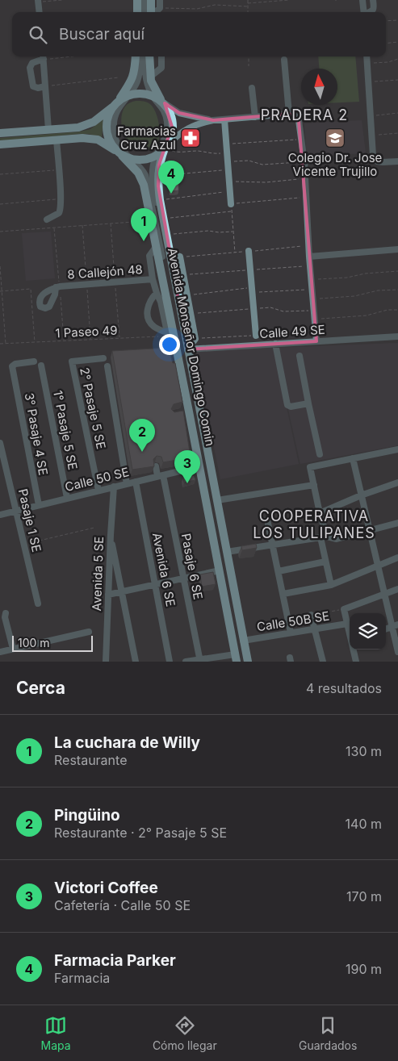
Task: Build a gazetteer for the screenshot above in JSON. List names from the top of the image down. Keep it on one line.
{"streets":{"main road":["Avenida Monseñor Domingo Comin"],"street":["8 Callejón 48","Calle 49 SE","2° Pasaje 5 SE","1° Pasaje 5 SE","3° Pasaje 4 SE","Calle 50 SE","Pasaje 1 SE","Pasaje 6 SE","Avenida 6 SE","Avenida 5 SE","Calle 50B SE"],"path":["1 Paseo 49"]},"crossings":[["8 Callejón 48","Avenida Monseñor Domingo Comin"],["Calle 49 SE","Avenida Monseñor Domingo Comin"],["Avenida Monseñor Domingo Comin","Calle 50 SE"],["Avenida Monseñor Domingo Comin","Calle 50B SE"],["2° Pasaje 5 SE","Calle 50 SE"],["1° Pasaje 5 SE","Calle 50 SE"],["3° Pasaje 4 SE","Calle 50 SE"],["Calle 50 SE","Pasaje 1 SE"],["Calle 50 SE","Pasaje 6 SE"],["Calle 50 SE","Avenida 6 SE"],["Calle 50 SE","Avenida 5 SE"]],"districts":["PRADERA 2","COOPERATIVA LOS TULIPANES"],"places":{"pharmacy":["Farmacias Cruz Azul"],"school or university":["Colegio Dr. Jose Vicente Trujillo"]},"scale_bar":"100 m","north":"top","page":{"search":"Buscar aquí","pins":["4","1","2","3"],"scale":"100 m","heading":["Cerca","4 resultados"],"list":[{"mark":"1","name":"La cuchara de Willy","note":"Restaurante","value":"130 m"},{"mark":"2","name":"Pingüino","note":"Restaurante · 2° Pasaje 5 SE","value":"140 m"},{"mark":"3","name":"Victori Coffee","note":"Cafetería · Calle 50 SE","value":"170 m"},{"mark":"4","name":"Farmacia Parker","note":"Farmacia","value":"190 m"}],"nav":["Mapa","Cómo llegar","Guardados"]}}
